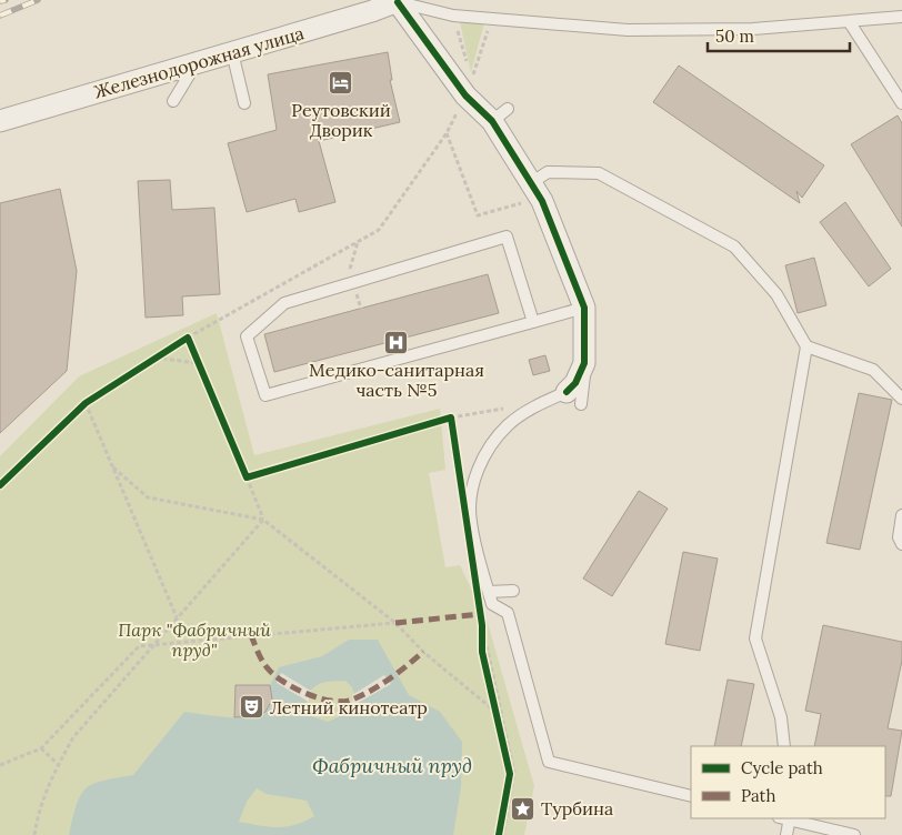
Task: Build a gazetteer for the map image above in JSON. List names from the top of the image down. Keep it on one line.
{"streets":{"street":["Железнодорожная улица"]},"water":["Фабричный пруд"],"parks":["Парк \"Фабричный пруд\""],"places":{"hotel":["Реутовский Дворик"],"hospital":["Медико-санитарная часть №5"],"theatre":["Летний кинотеатр"],"place":["Турбина"]},"legend":["Cycle path","Path"],"scale_bar":"50 m"}
